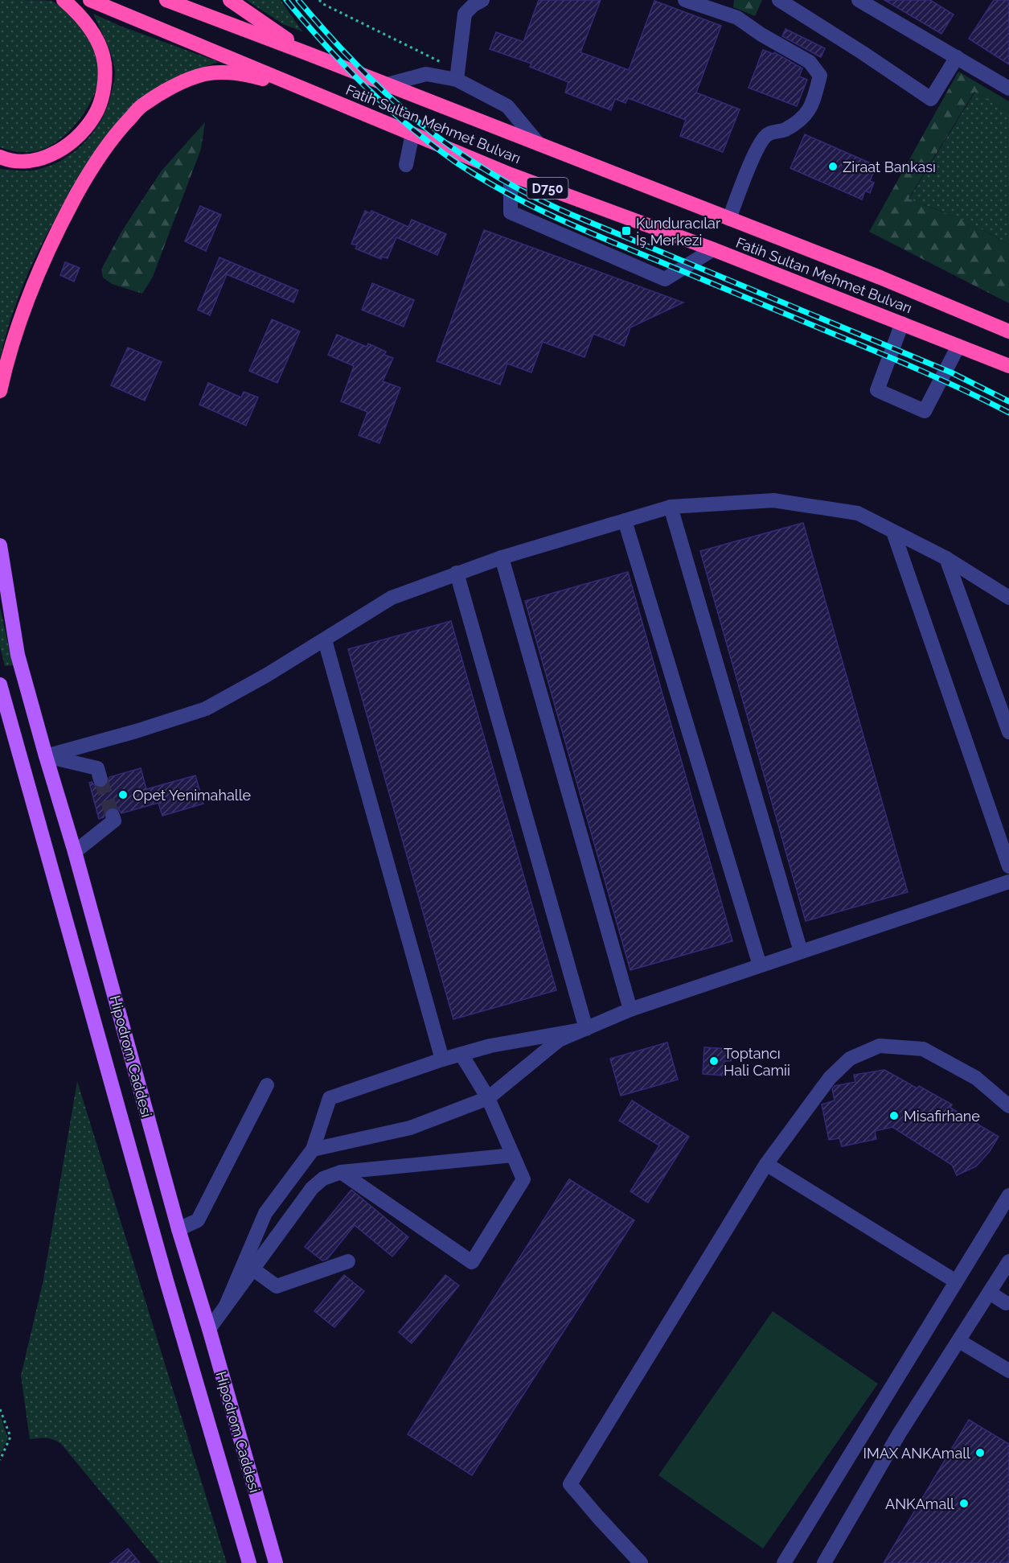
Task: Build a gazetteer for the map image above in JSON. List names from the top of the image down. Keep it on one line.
{"streets":{"highway":["Fatih Sultan Mehmet Bulvarı","D750"],"main road":["Hipodrom Caddesi"]},"places":{"other":["Ziraat Bankası","Opet Yenimahalle","Toptancı Hali Camii","Misafirhane","IMAX ANKAmall","ANKAmall"],"transit":["Kunduracılar İş Merkezi"]}}
